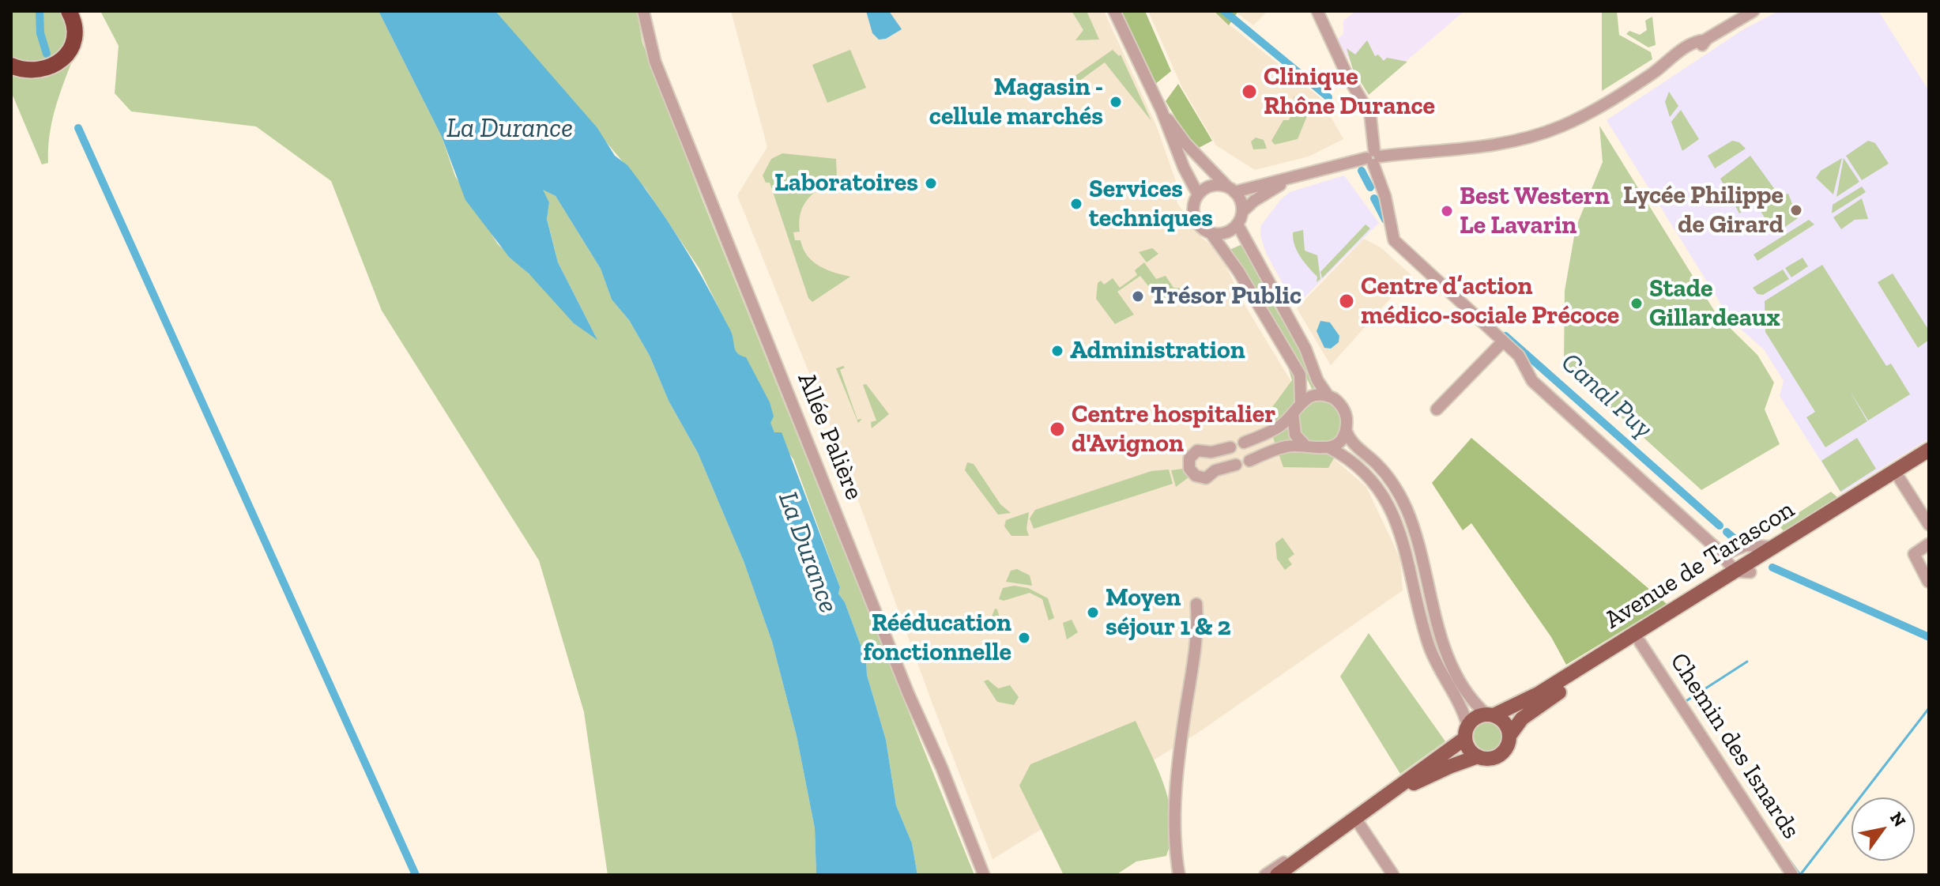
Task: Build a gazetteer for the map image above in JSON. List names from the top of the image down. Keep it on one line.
{"streets":{"main road":["Avenue de Tarascon"],"street":["Allée Palière","Chemin des Isnards"]},"crossings":[["Avenue de Tarascon","Chemin des Isnards"]],"water":["La Durance","Canal Puy"],"places":["Clinique Rhône Durance","Magasin - cellule marchés","Laboratoires","Services techniques","Lycée Philippe de Girard","Best Western Le Lavarin","Trésor Public","Centre d’action médico-sociale Précoce","Stade Gillardeaux","Administration","Centre hospitalier d'Avignon","Moyen séjour 1 & 2","Rééducation fonctionnelle"],"north":"top right"}
